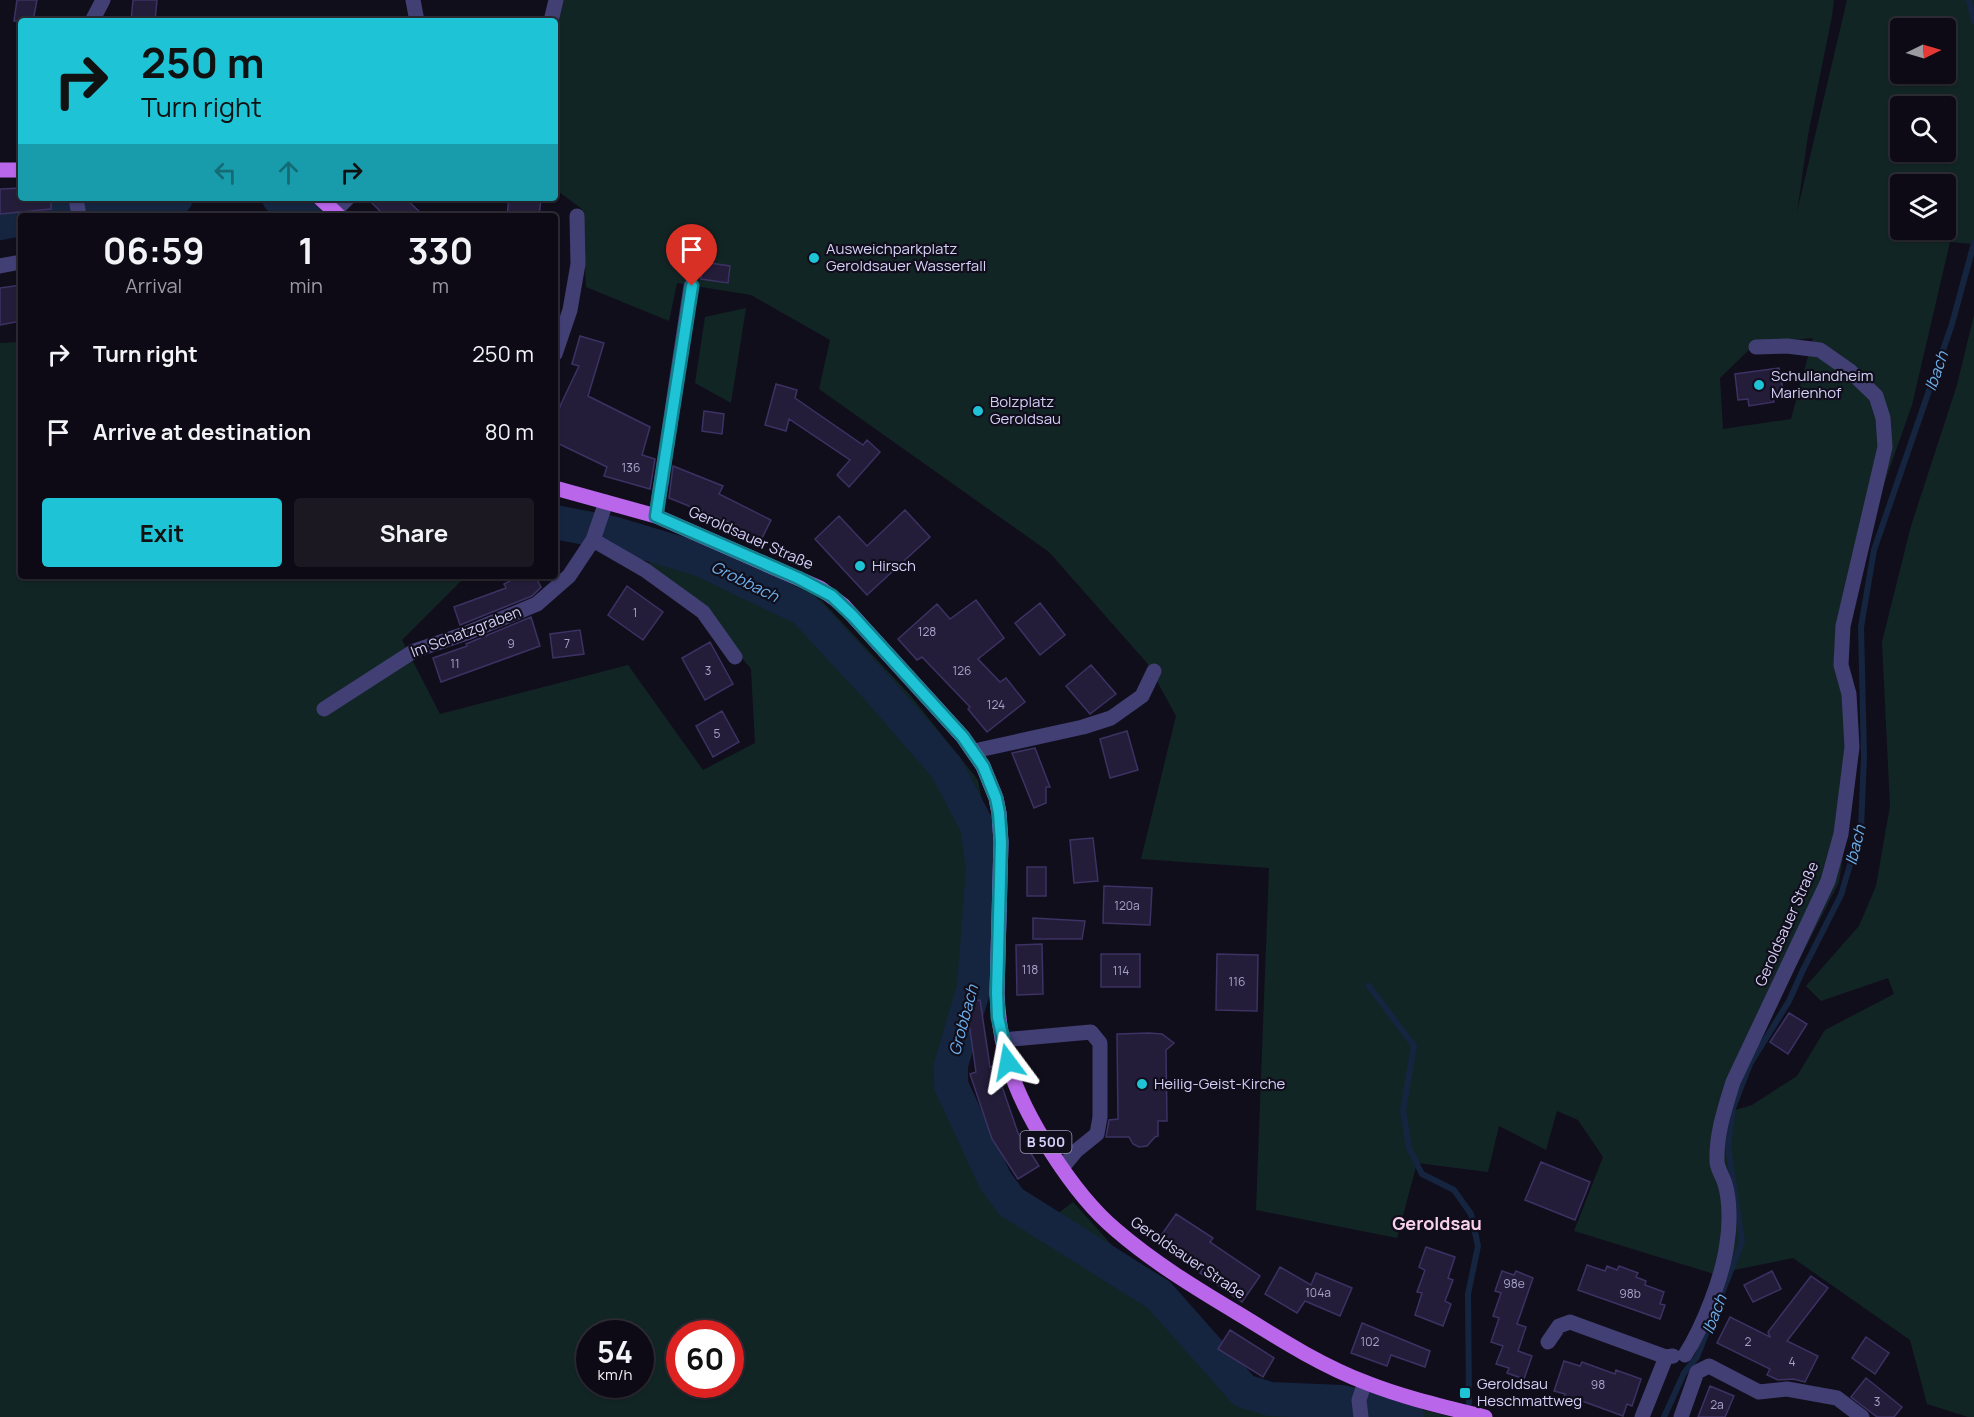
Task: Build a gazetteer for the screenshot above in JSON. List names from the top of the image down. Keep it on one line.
{"streets":{"main road":["Geroldsauer Straße","B 500"],"street":["Im Schatzgraben"]},"crossings":[["Geroldsauer Straße","Im Schatzgraben"]],"districts":["Geroldsau"],"water":["Ibach","Grobbach"],"places":{"other":["Ausweichparkplatz Geroldsauer Wasserfall","Schullandheim Marienhof","Bolzplatz Geroldsau","Hirsch","Heilig-Geist-Kirche"],"transit":["Geroldsau Heschmattweg"]},"house_numbers":["136","1","128","9","7","11","3","126","124","5","120a","118","114","116","98e","104a","98b","102","2","4","98","3","2a"],"north":"right","page":{"turn":["250 m","Turn right"],"eta":["06:59","Arrival","1","min","330","m"],"list":[{"name":"Turn right","value":"250 m"},{"name":"Arrive at destination","value":"80 m"}],"buttons":["Exit","Share"],"speed":"54 km/h","limit":"60"}}
